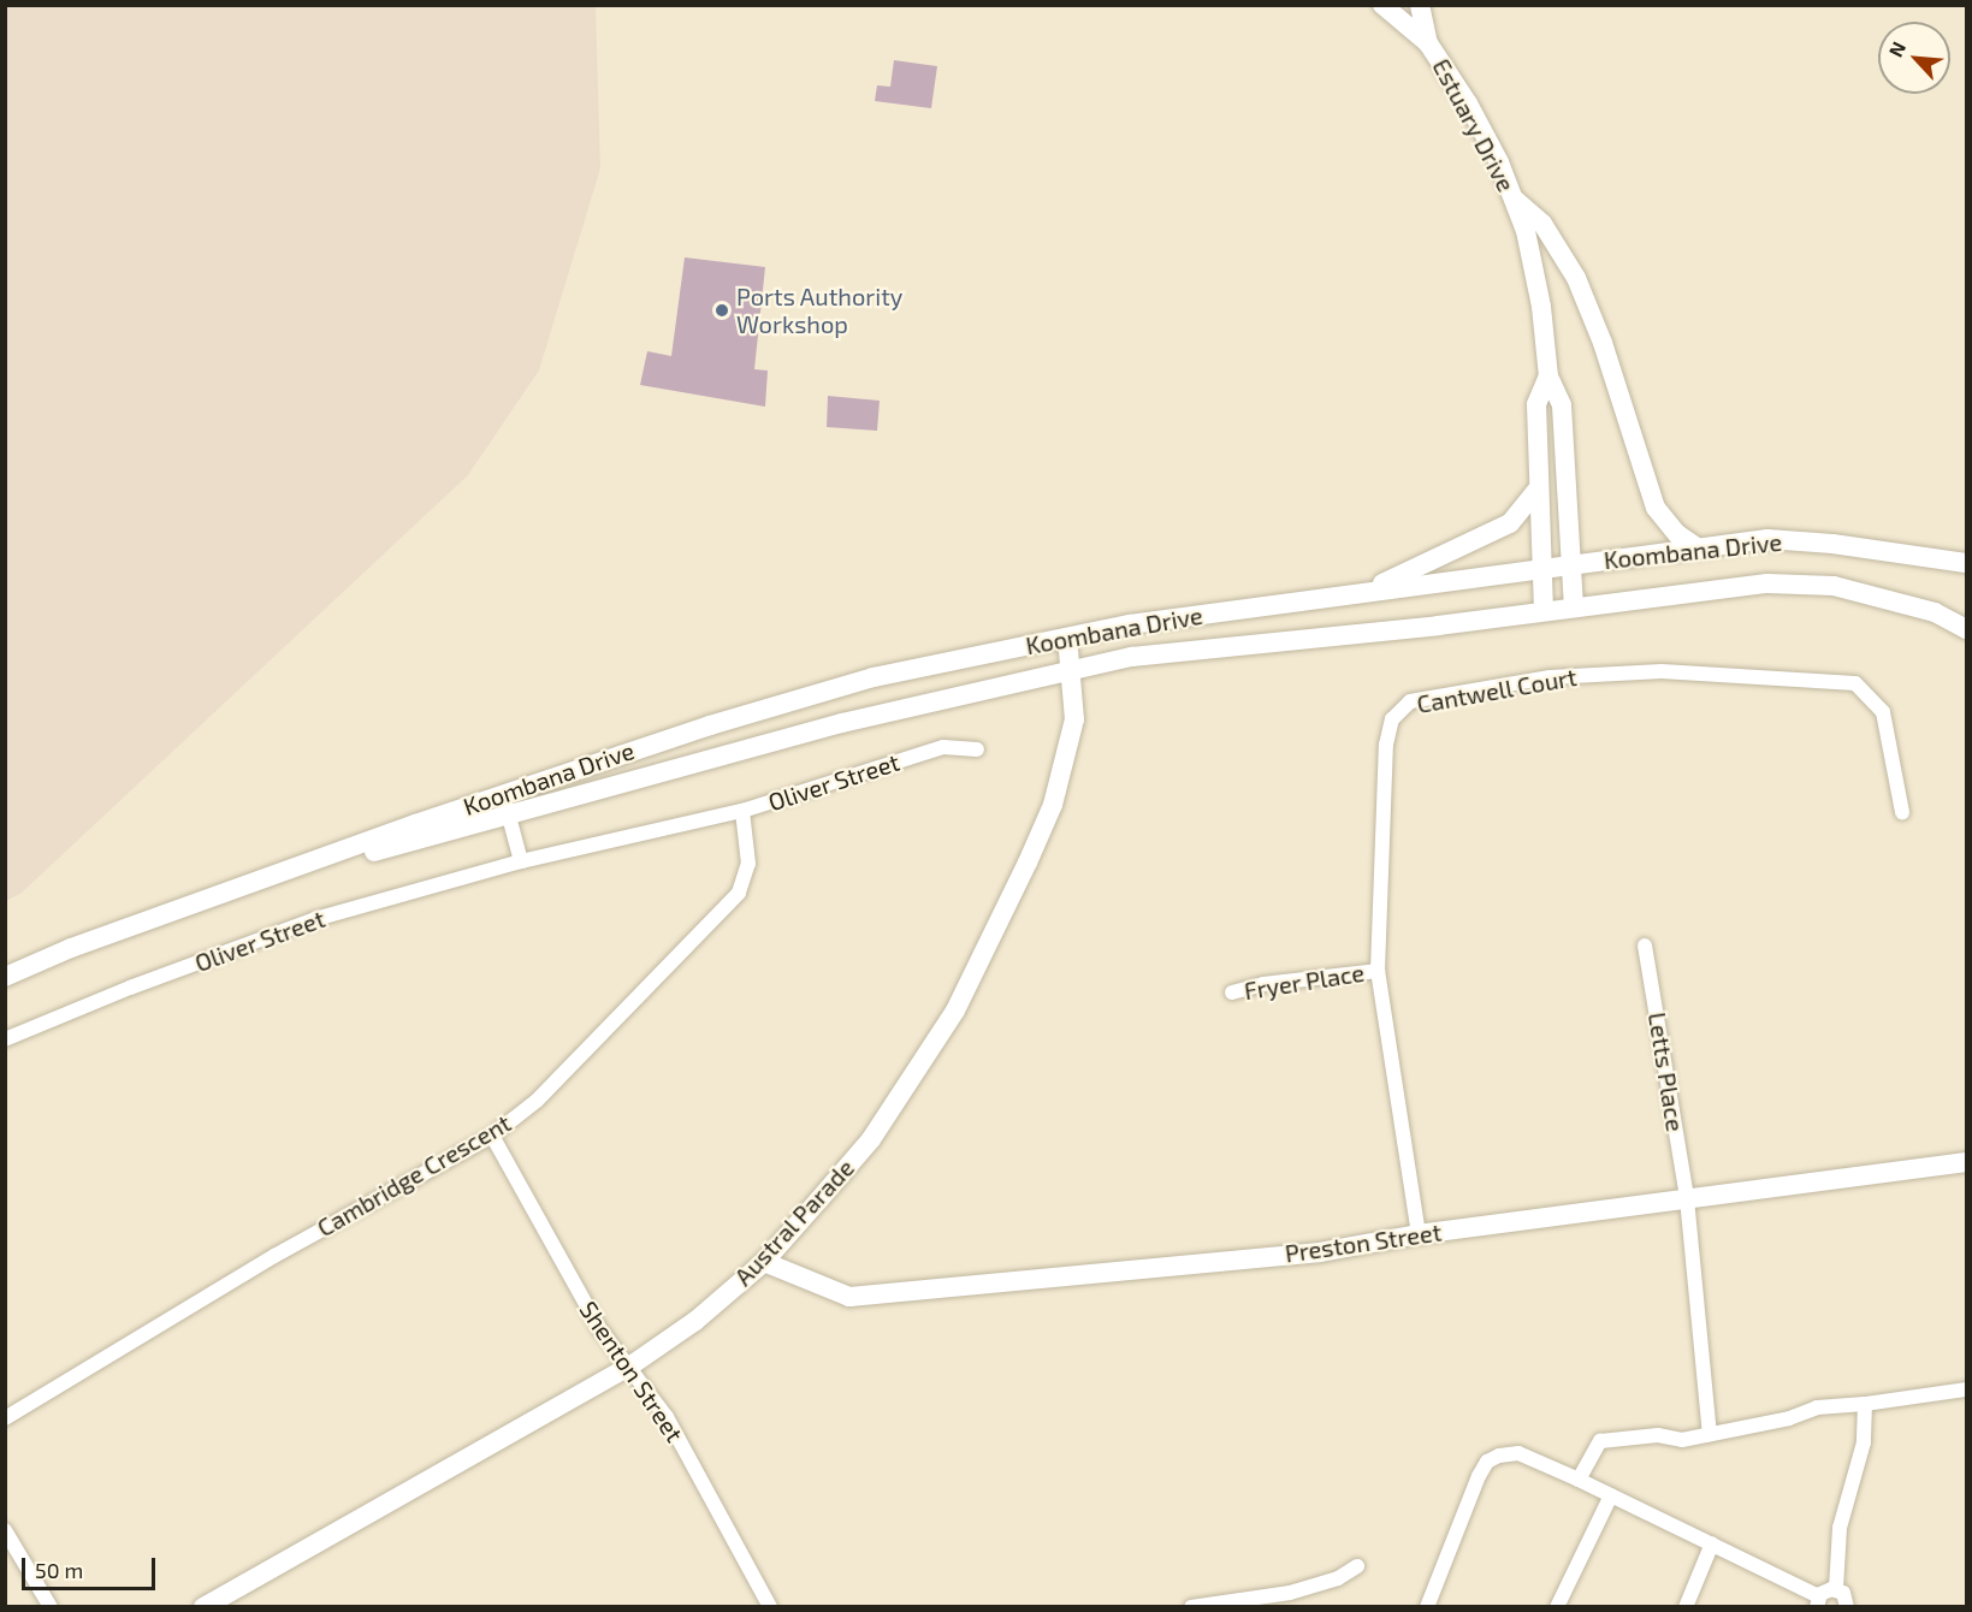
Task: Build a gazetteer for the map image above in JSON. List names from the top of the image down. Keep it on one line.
{"streets":{"main road":["Estuary Drive","Koombana Drive","Austral Parade","Preston Street"],"street":["Cantwell Court","Oliver Street","Fryer Place","Letts Place","Cambridge Crescent","Shenton Street"]},"crossings":[["Estuary Drive","Koombana Drive"],["Koombana Drive","Austral Parade"],["Cantwell Court","Fryer Place"],["Cantwell Court","Preston Street"],["Oliver Street","Cambridge Crescent"],["Letts Place","Preston Street"],["Cambridge Crescent","Shenton Street"],["Austral Parade","Preston Street"],["Austral Parade","Shenton Street"]],"places":["Ports Authority Workshop"],"scale_bar":"50 m","north":"top left"}
